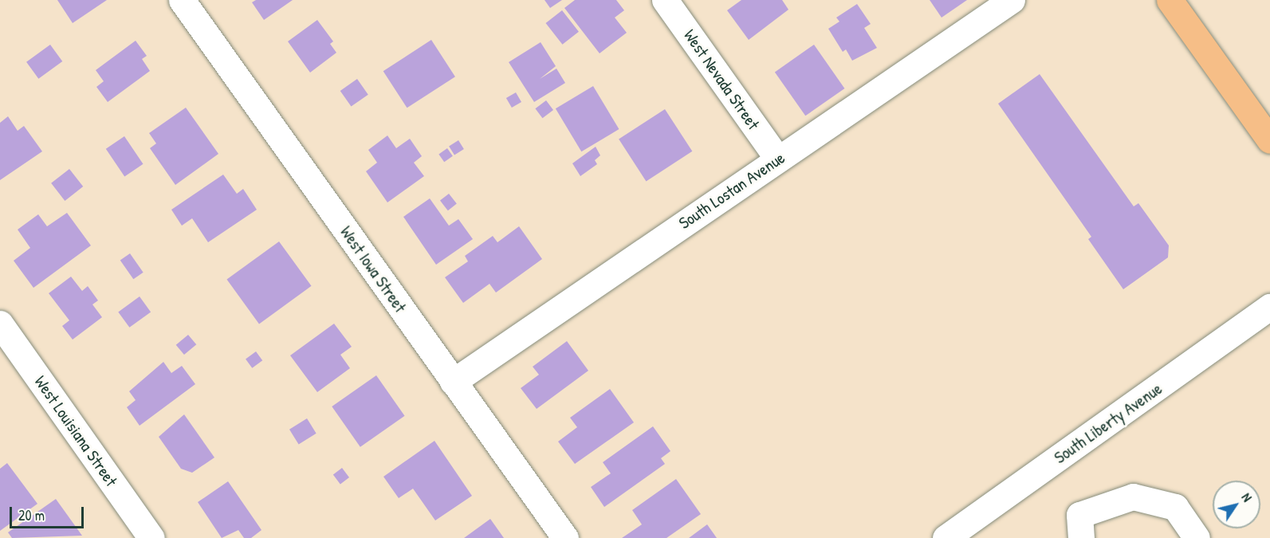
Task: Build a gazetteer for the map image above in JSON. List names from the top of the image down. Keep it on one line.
{"streets":{"street":["West Nevada Street","South Lostan Avenue","West Iowa Street","South Liberty Avenue","West Louisiana Street"]},"crossings":[["West Nevada Street","South Lostan Avenue"],["South Lostan Avenue","West Iowa Street"]],"scale_bar":"20 m","north":"top right"}
